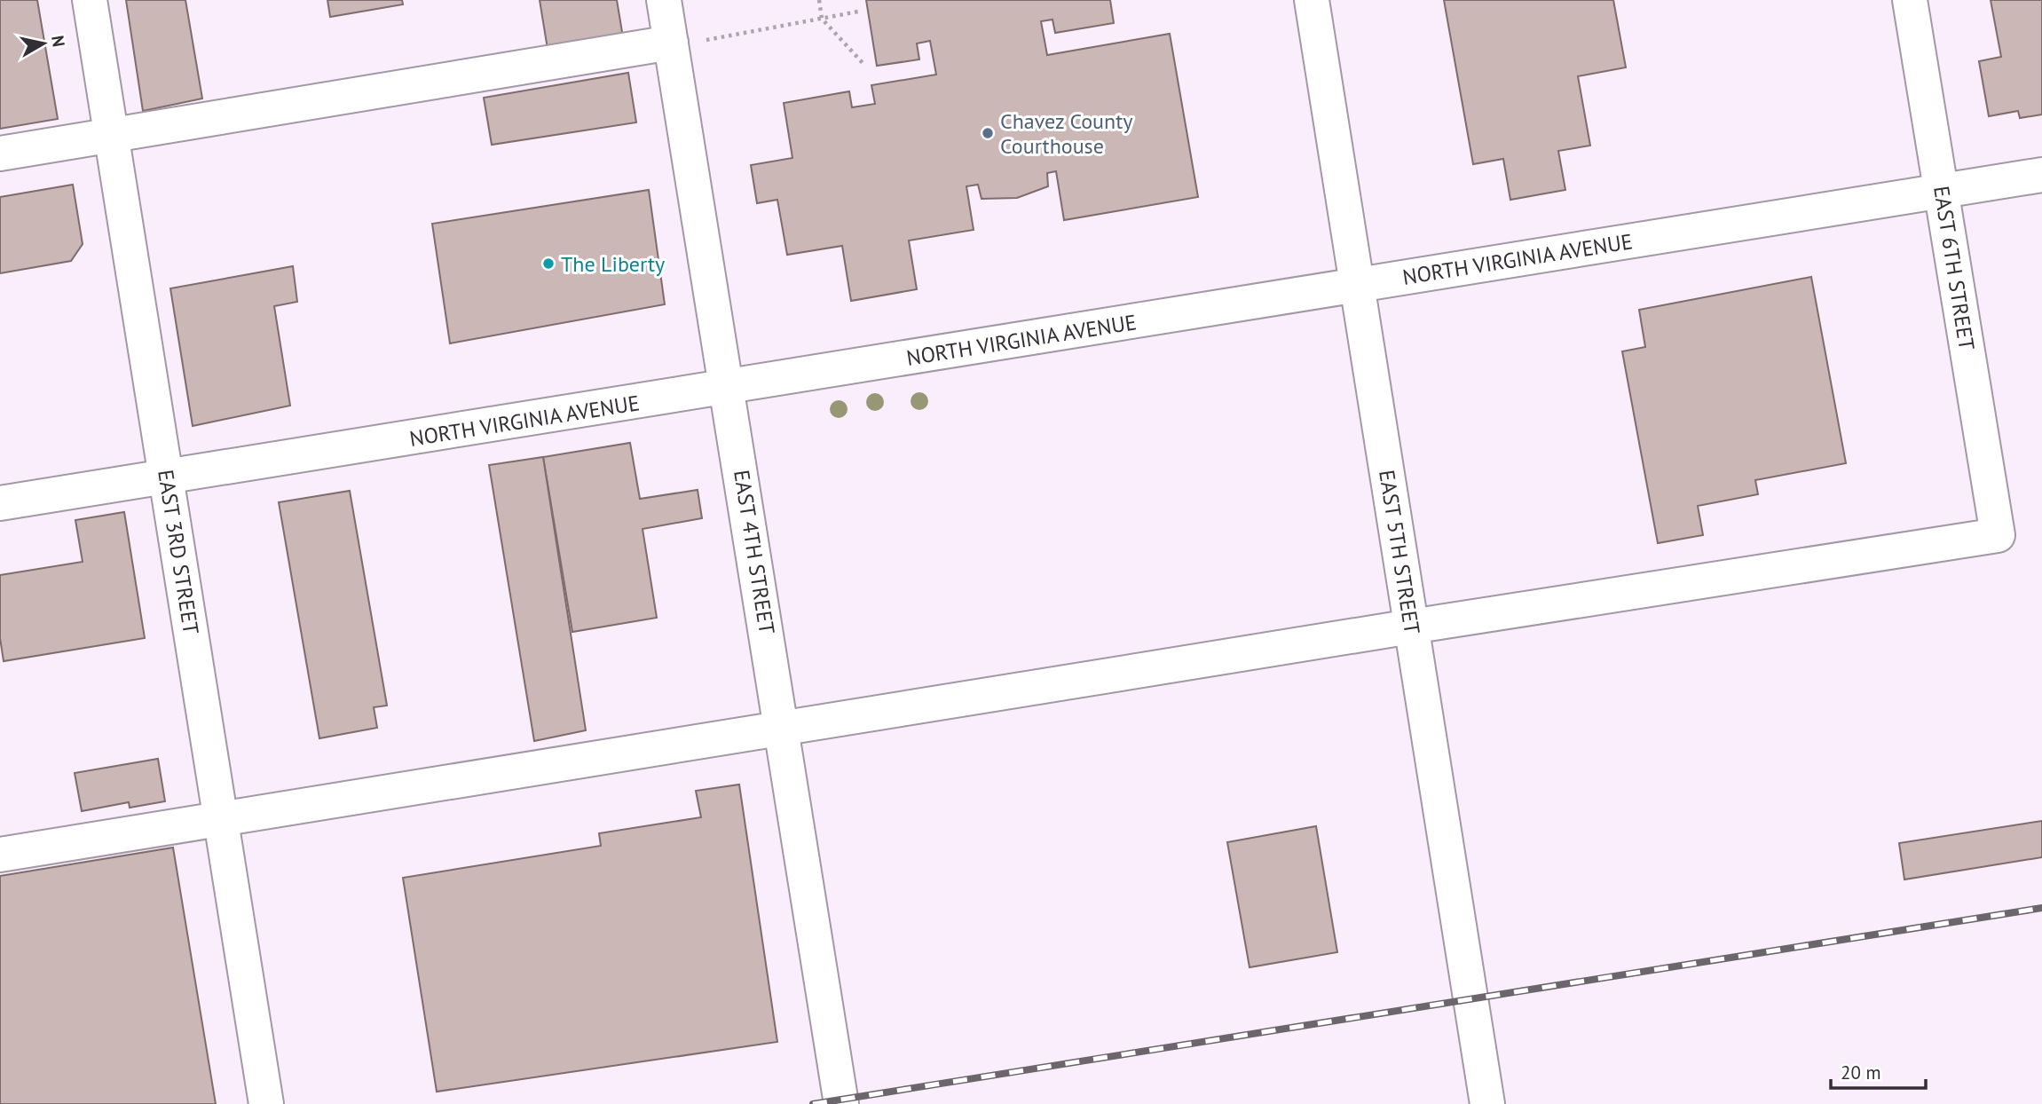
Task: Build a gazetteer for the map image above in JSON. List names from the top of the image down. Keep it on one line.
{"streets":{"street":["NORTH VIRGINIA AVENUE","EAST 6TH STREET","EAST 3RD STREET","EAST 4TH STREET","EAST 5TH STREET"]},"crossings":[["NORTH VIRGINIA AVENUE","EAST 6TH STREET"],["NORTH VIRGINIA AVENUE","EAST 3RD STREET"],["NORTH VIRGINIA AVENUE","EAST 4TH STREET"],["NORTH VIRGINIA AVENUE","EAST 5TH STREET"],["EAST 6TH STREET","EAST 5TH STREET"]],"places":["Chavez County Courthouse","The Liberty"],"scale_bar":"20 m","north":"right"}
